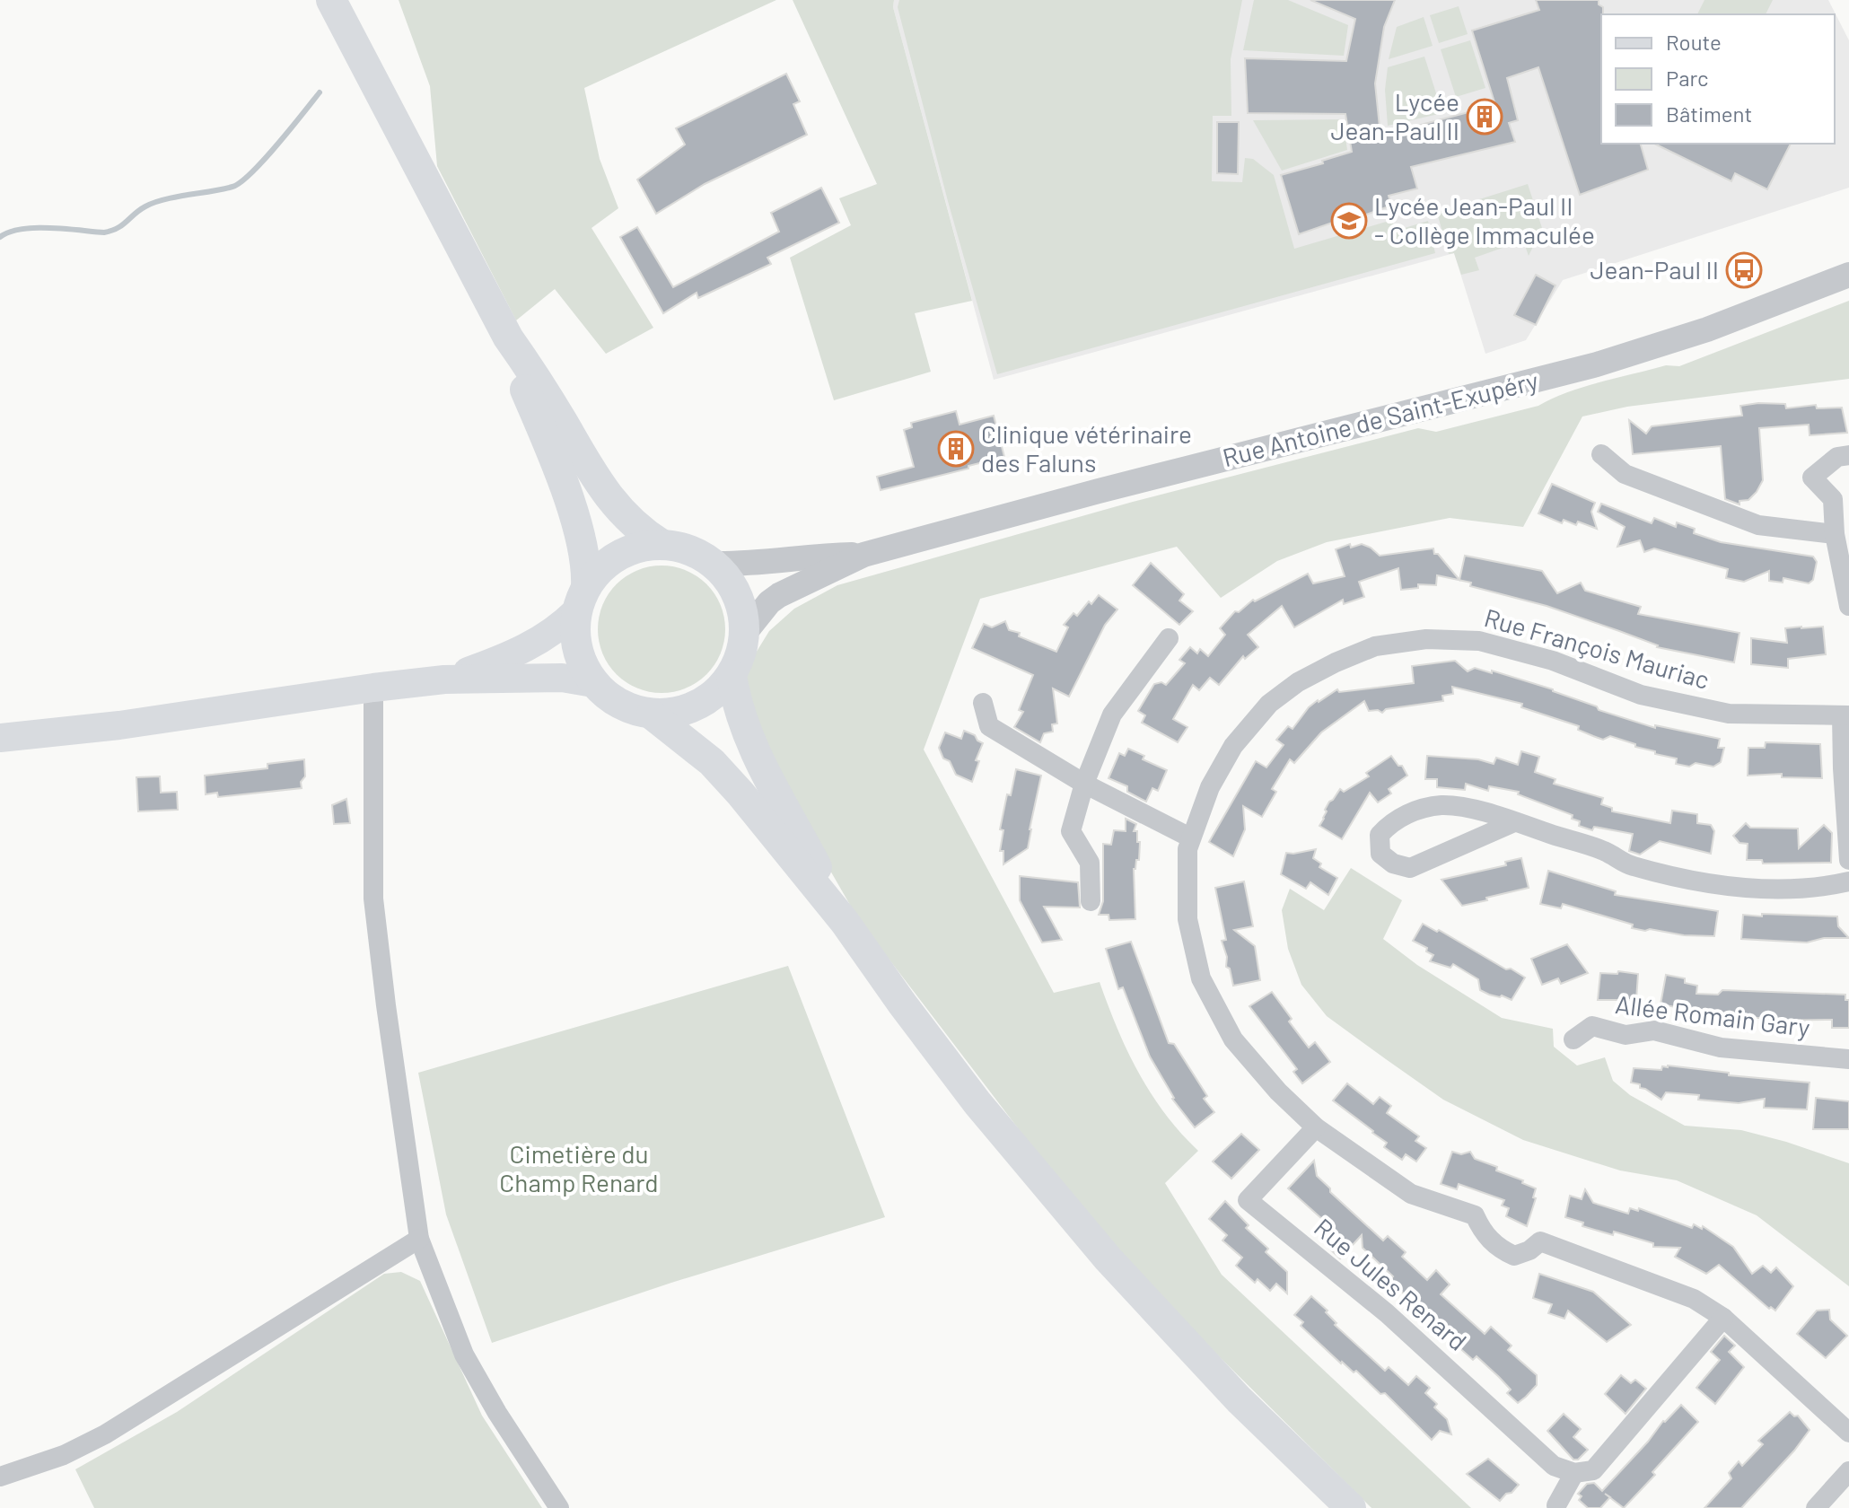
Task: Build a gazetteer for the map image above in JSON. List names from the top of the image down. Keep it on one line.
{"streets":{"street":["Rue Antoine de Saint-Exupéry","Rue François Mauriac","Allée Romain Gary","Rue Jules Renard"]},"crossings":[["Rue François Mauriac","Rue Jules Renard"]],"parks":["Cimetière du Champ Renard"],"places":{"building":["Lycée Jean-Paul II","Clinique vétérinaire des Faluns"],"school or university":["Lycée Jean-Paul II - Collège Immaculée"],"bus stop":["Jean-Paul II"]},"legend":["Route","Parc","Bâtiment"]}
